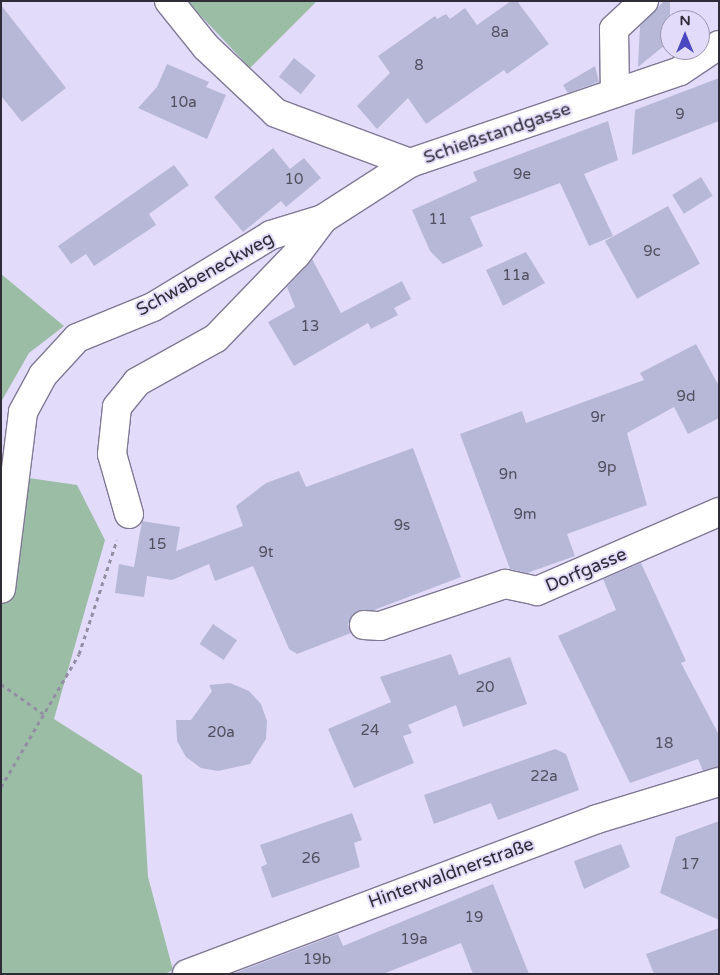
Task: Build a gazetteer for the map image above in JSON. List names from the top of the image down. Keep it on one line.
{"streets":{"street":["Schießstandgasse","Schwabeneckweg","Dorfgasse","Hinterwaldnerstraße"]},"crossings":[["Schießstandgasse","Schwabeneckweg"]],"house_numbers":["8a","8","10a","9","9e","10","11","9c","11a","13","9d","9r","9p","9n","9m","9s","15","9t","20","24","20a","18","22a","26","17","19","19a","19b"],"north":"top"}
